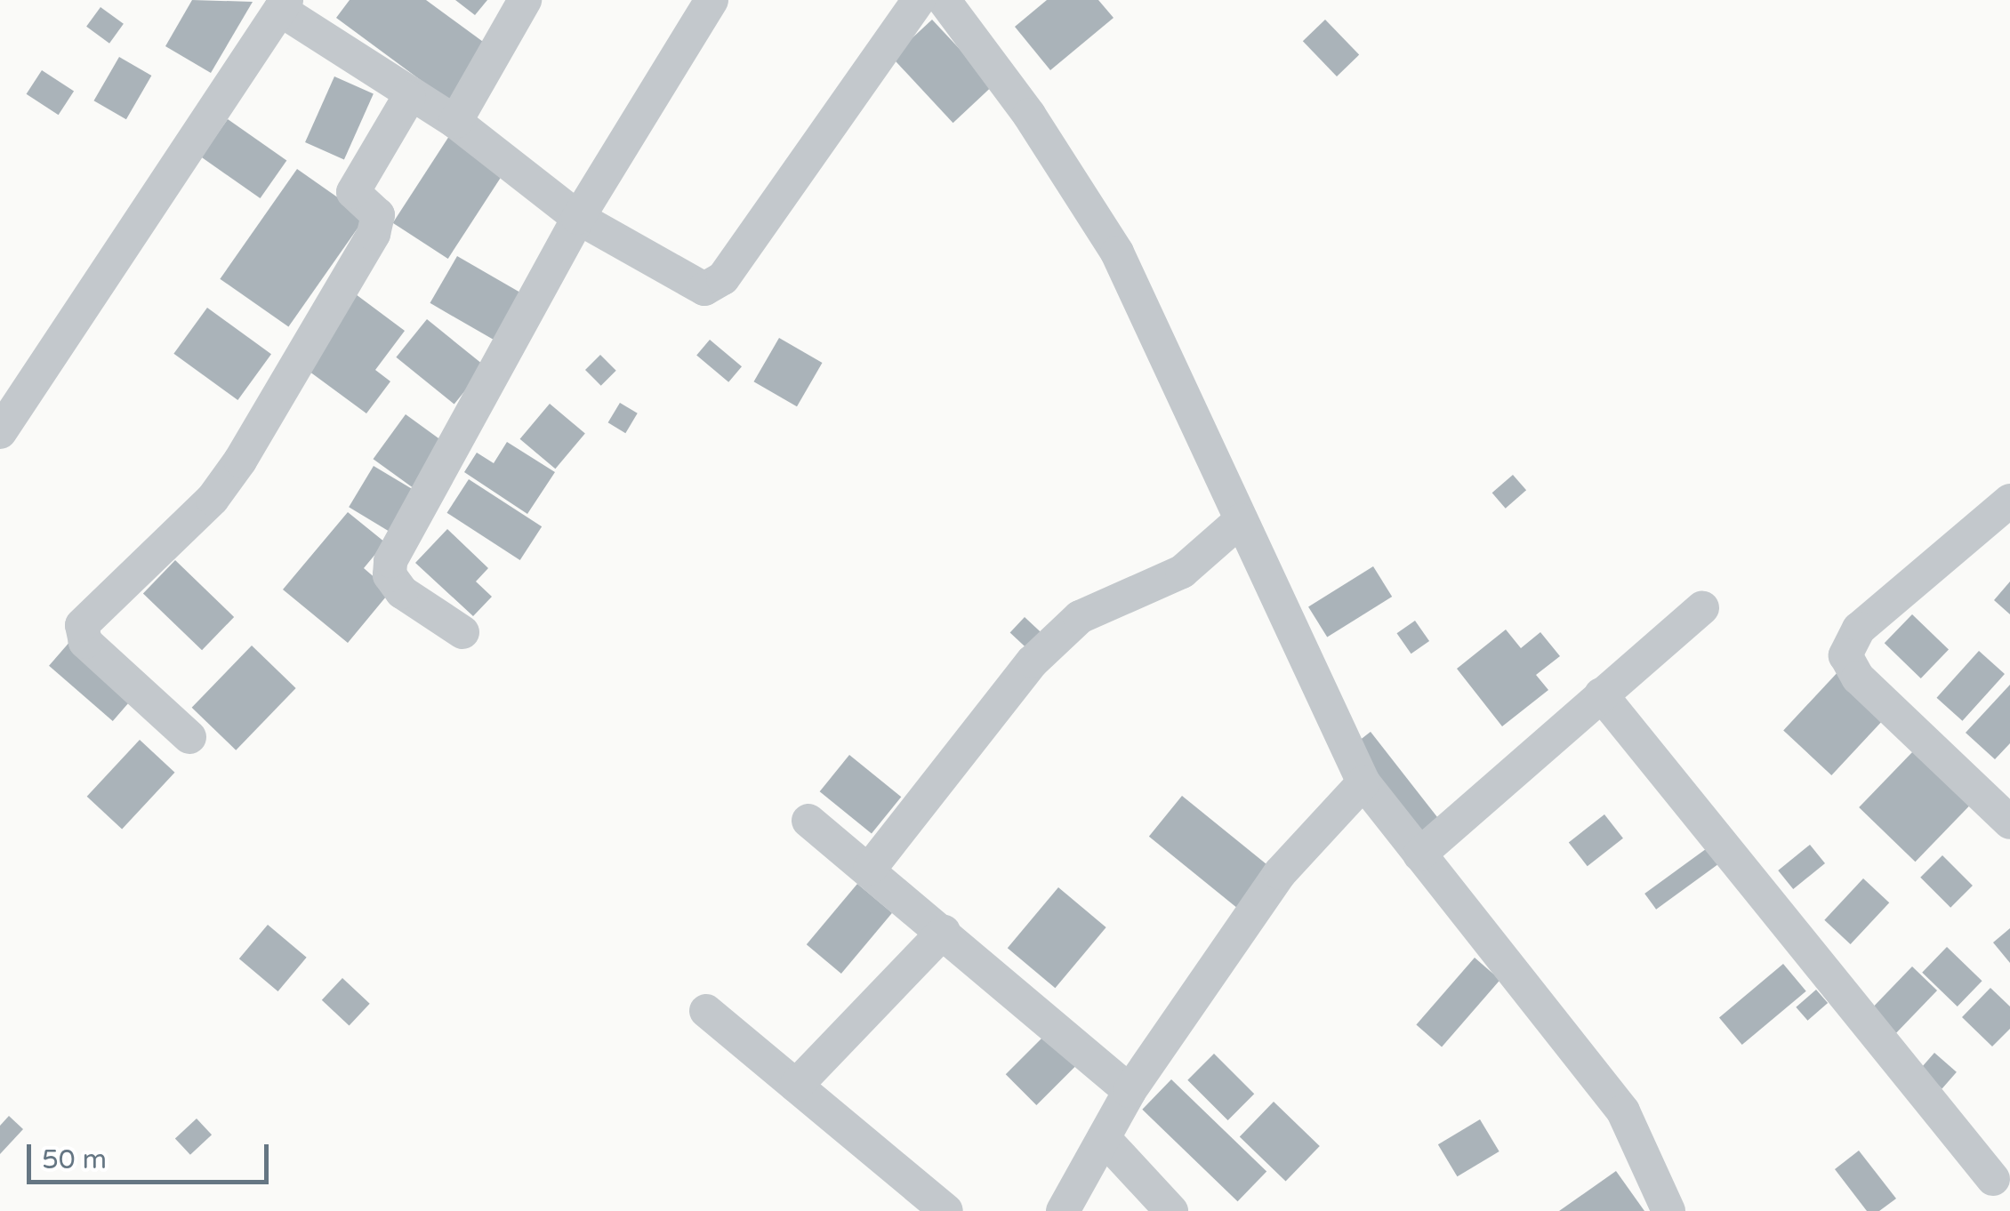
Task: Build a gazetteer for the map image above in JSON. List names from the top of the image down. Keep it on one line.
{"scale_bar":"50 m"}
